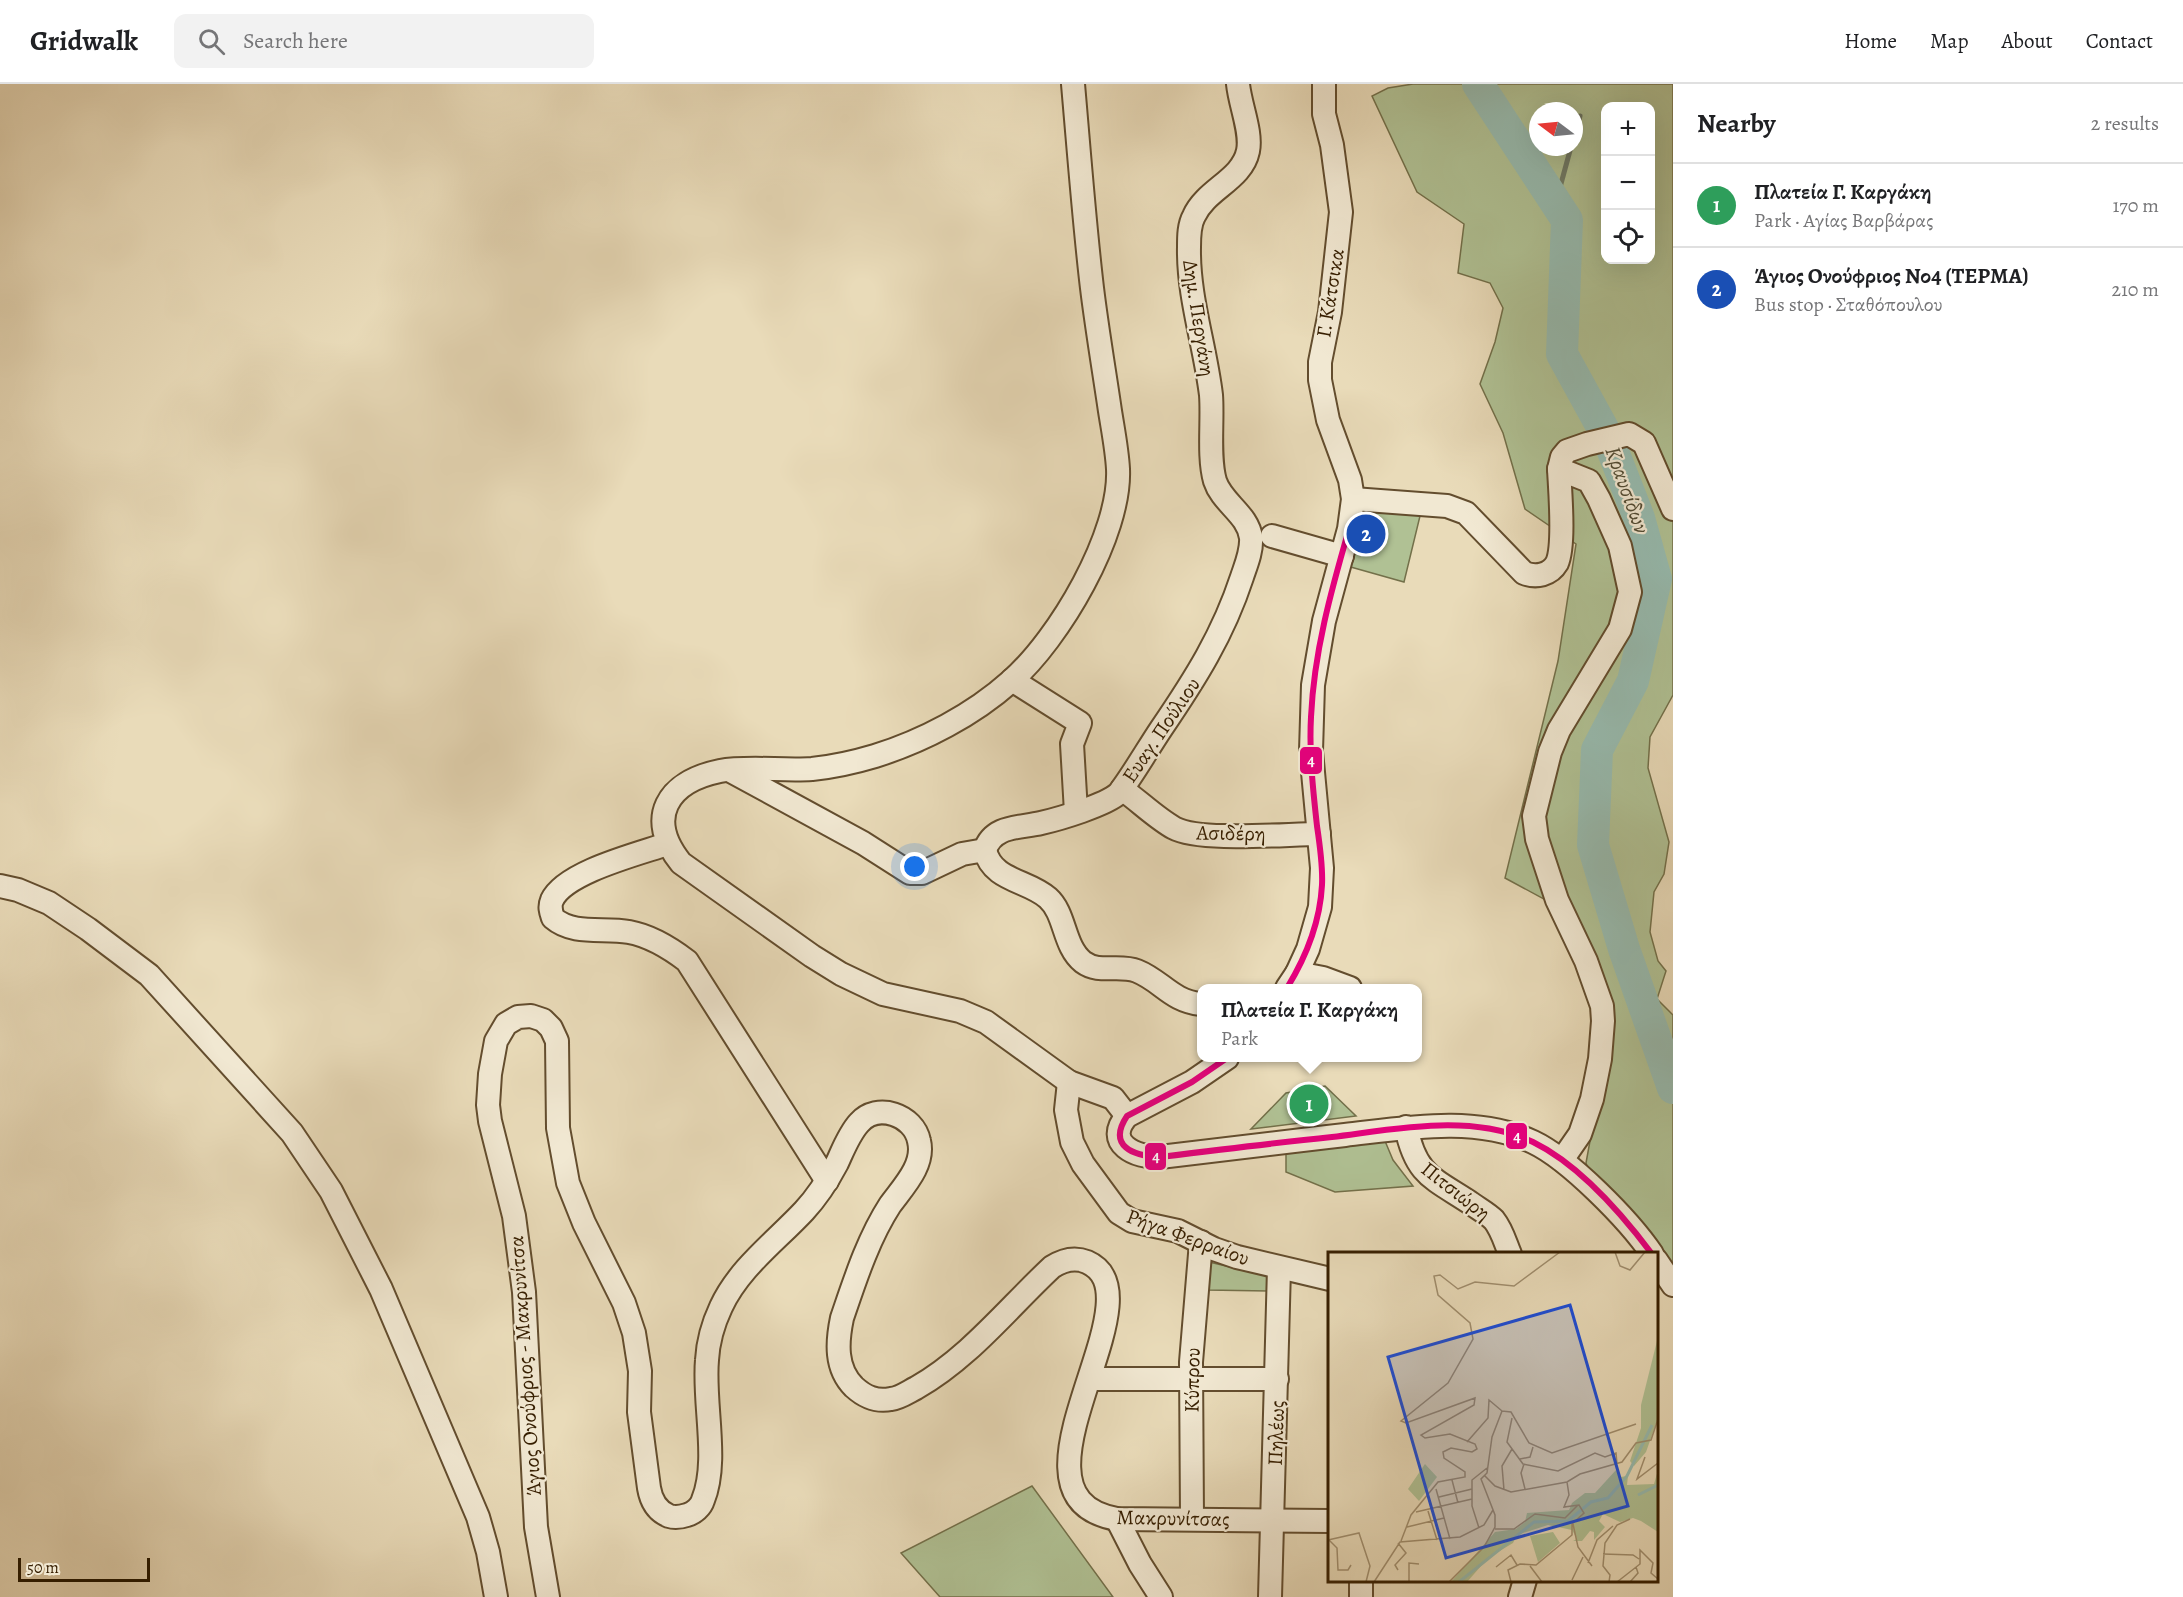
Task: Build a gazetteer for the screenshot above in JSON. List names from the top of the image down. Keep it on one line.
{"streets":{"street":["Γ. Κάτσικα","Δημ. Περγάνη","Ευαγ. Πούλιου","Ασιδέρη","Πιτσιώρη","Ρήγα Φερραίου","Άγιος Ονούφριος - Μακρυνίτσα","Κύπρου","Πηλέως","Μακρυνίτσας"]},"crossings":[["Δημ. Περγάνη","Ευαγ. Πούλιου"],["Ευαγ. Πούλιου","Ασιδέρη"],["Ρήγα Φερραίου","Κύπρου"],["Ρήγα Φερραίου","Πηλέως"],["Άγιος Ονούφριος - Μακρυνίτσα","Μακρυνίτσας"],["Κύπρου","Μακρυνίτσας"],["Πηλέως","Μακρυνίτσας"]],"water":["Κραυσίδων"],"lines":["transit line 4"],"scale_bar":"50 m","north":"left","page":{"header":"Gridwalk","search":"Search here","nav":["Home","Map","About","Contact"],"heading":["Nearby","2 results"],"map_buttons":["+","−"],"list":[{"mark":"1","name":"Πλατεία Γ. Καργάκη","note":"Park · Αγίας Βαρβάρας","value":"170 m"},{"mark":"2","name":"Άγιος Ονούφριος Νο4 (ΤΕΡΜΑ)","note":"Bus stop · Σταθόπουλου","value":"210 m"}],"pins":["2","1"],"popup":["Πλατεία Γ. Καργάκη","Park"],"scale":"50 m"}}
